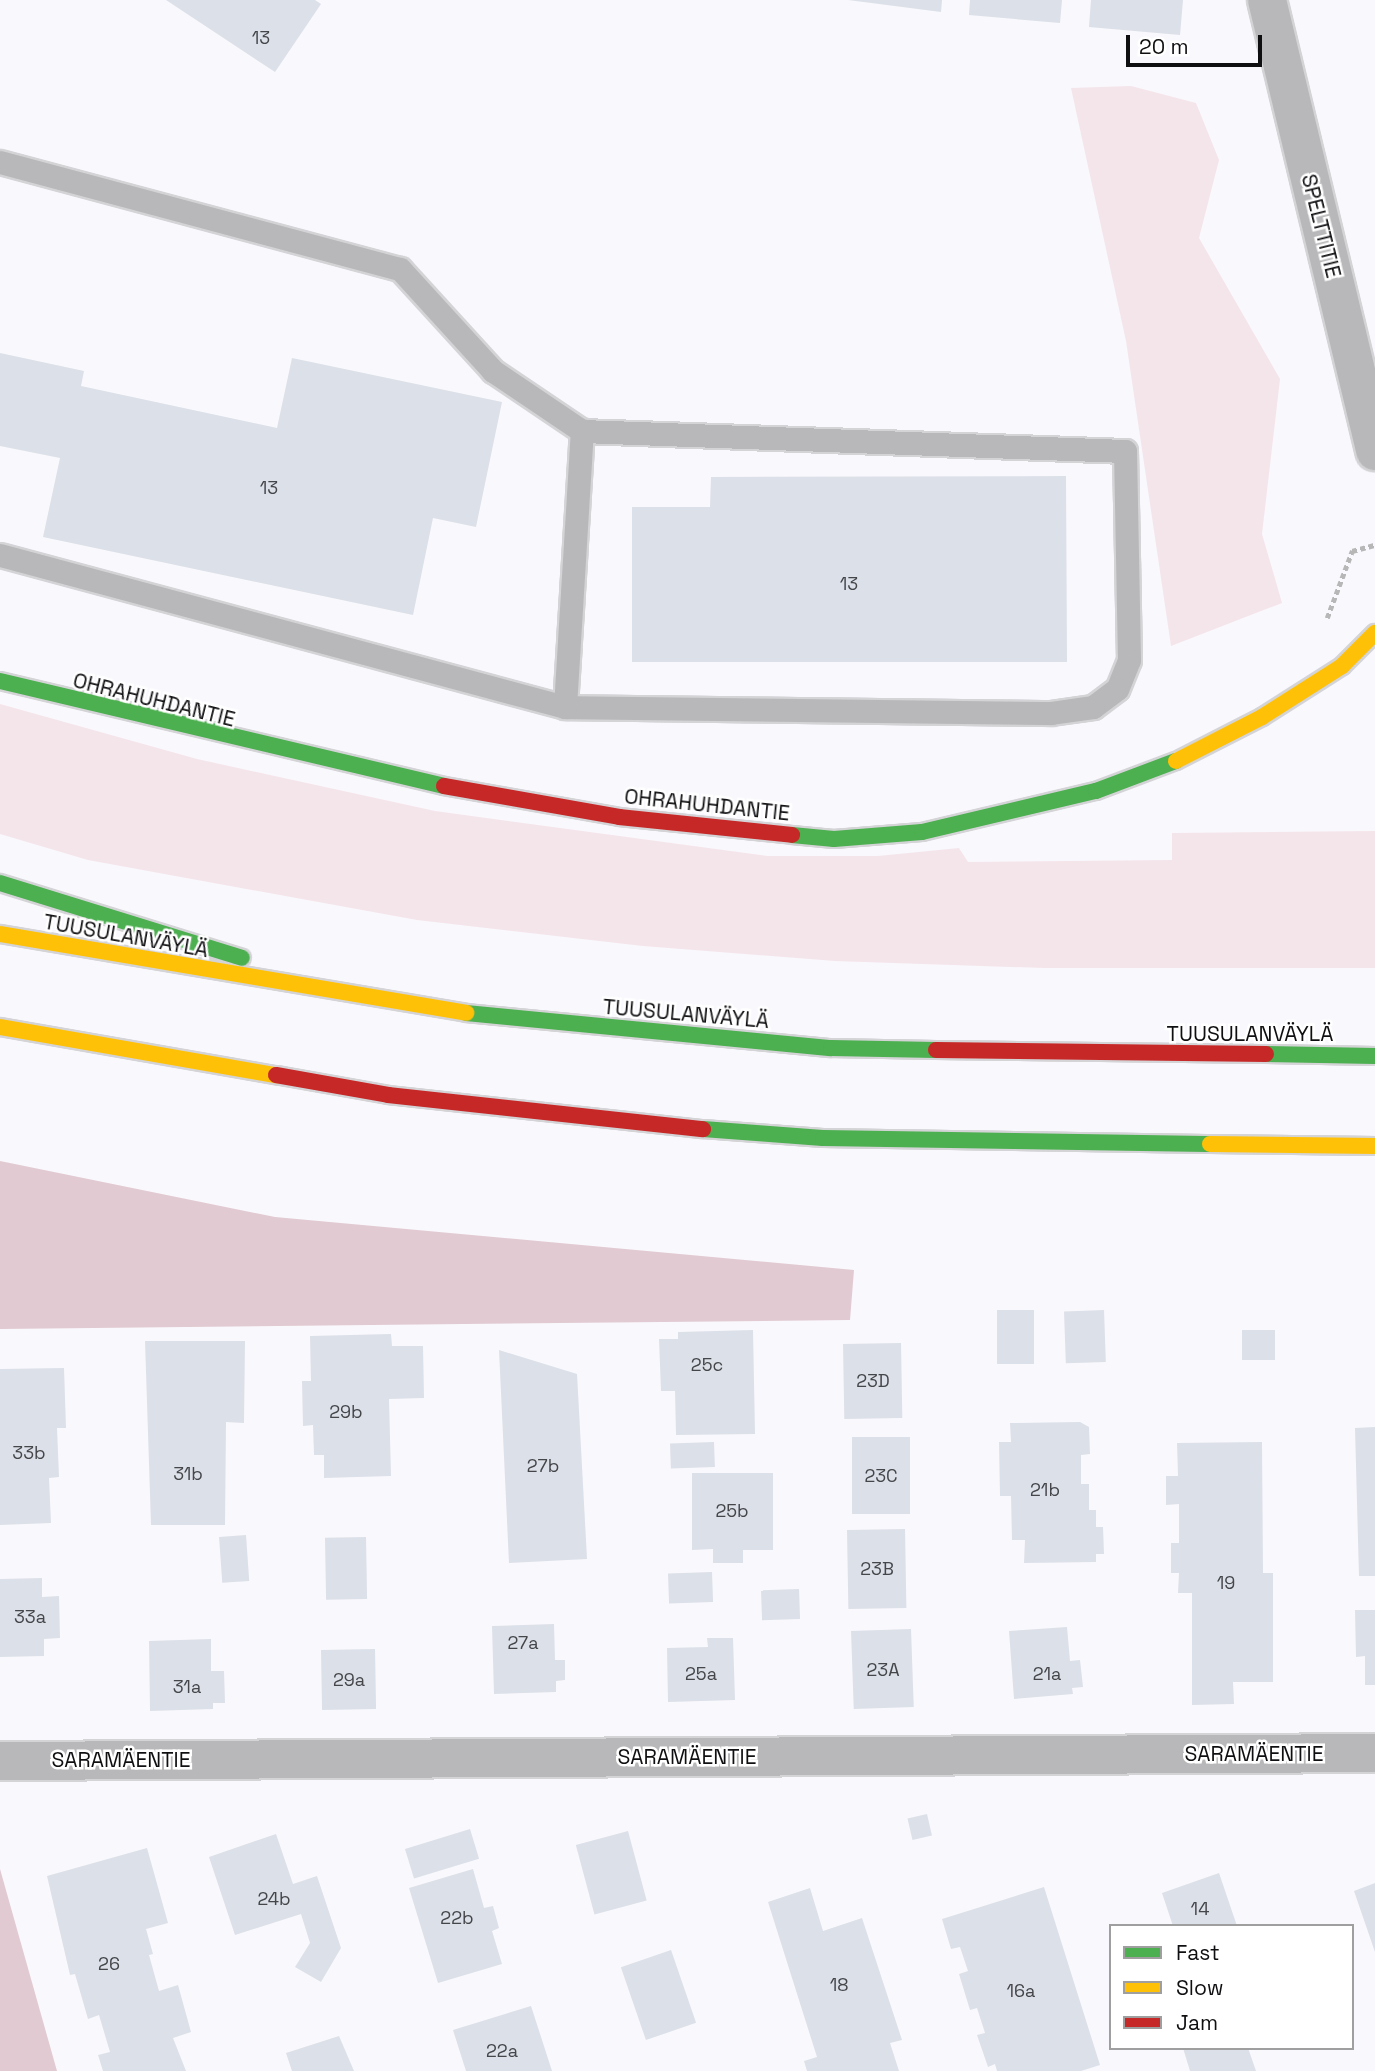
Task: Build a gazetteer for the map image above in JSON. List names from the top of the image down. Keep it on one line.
{"streets":{"main road":["OHRAHUHDANTIE","TUUSULANVÄYLÄ"],"street":["SPELTTITIE","SARAMÄENTIE"]},"house_numbers":["13","13","13","25c","23D","29b","33b","27b","31b","23C","21b","25b","23B","19","33a","27a","23A","25a","21a","29a","31a","24b","14","22b","26","18","16a","22a"],"legend":["Fast","Slow","Jam"],"scale_bar":"20 m"}
